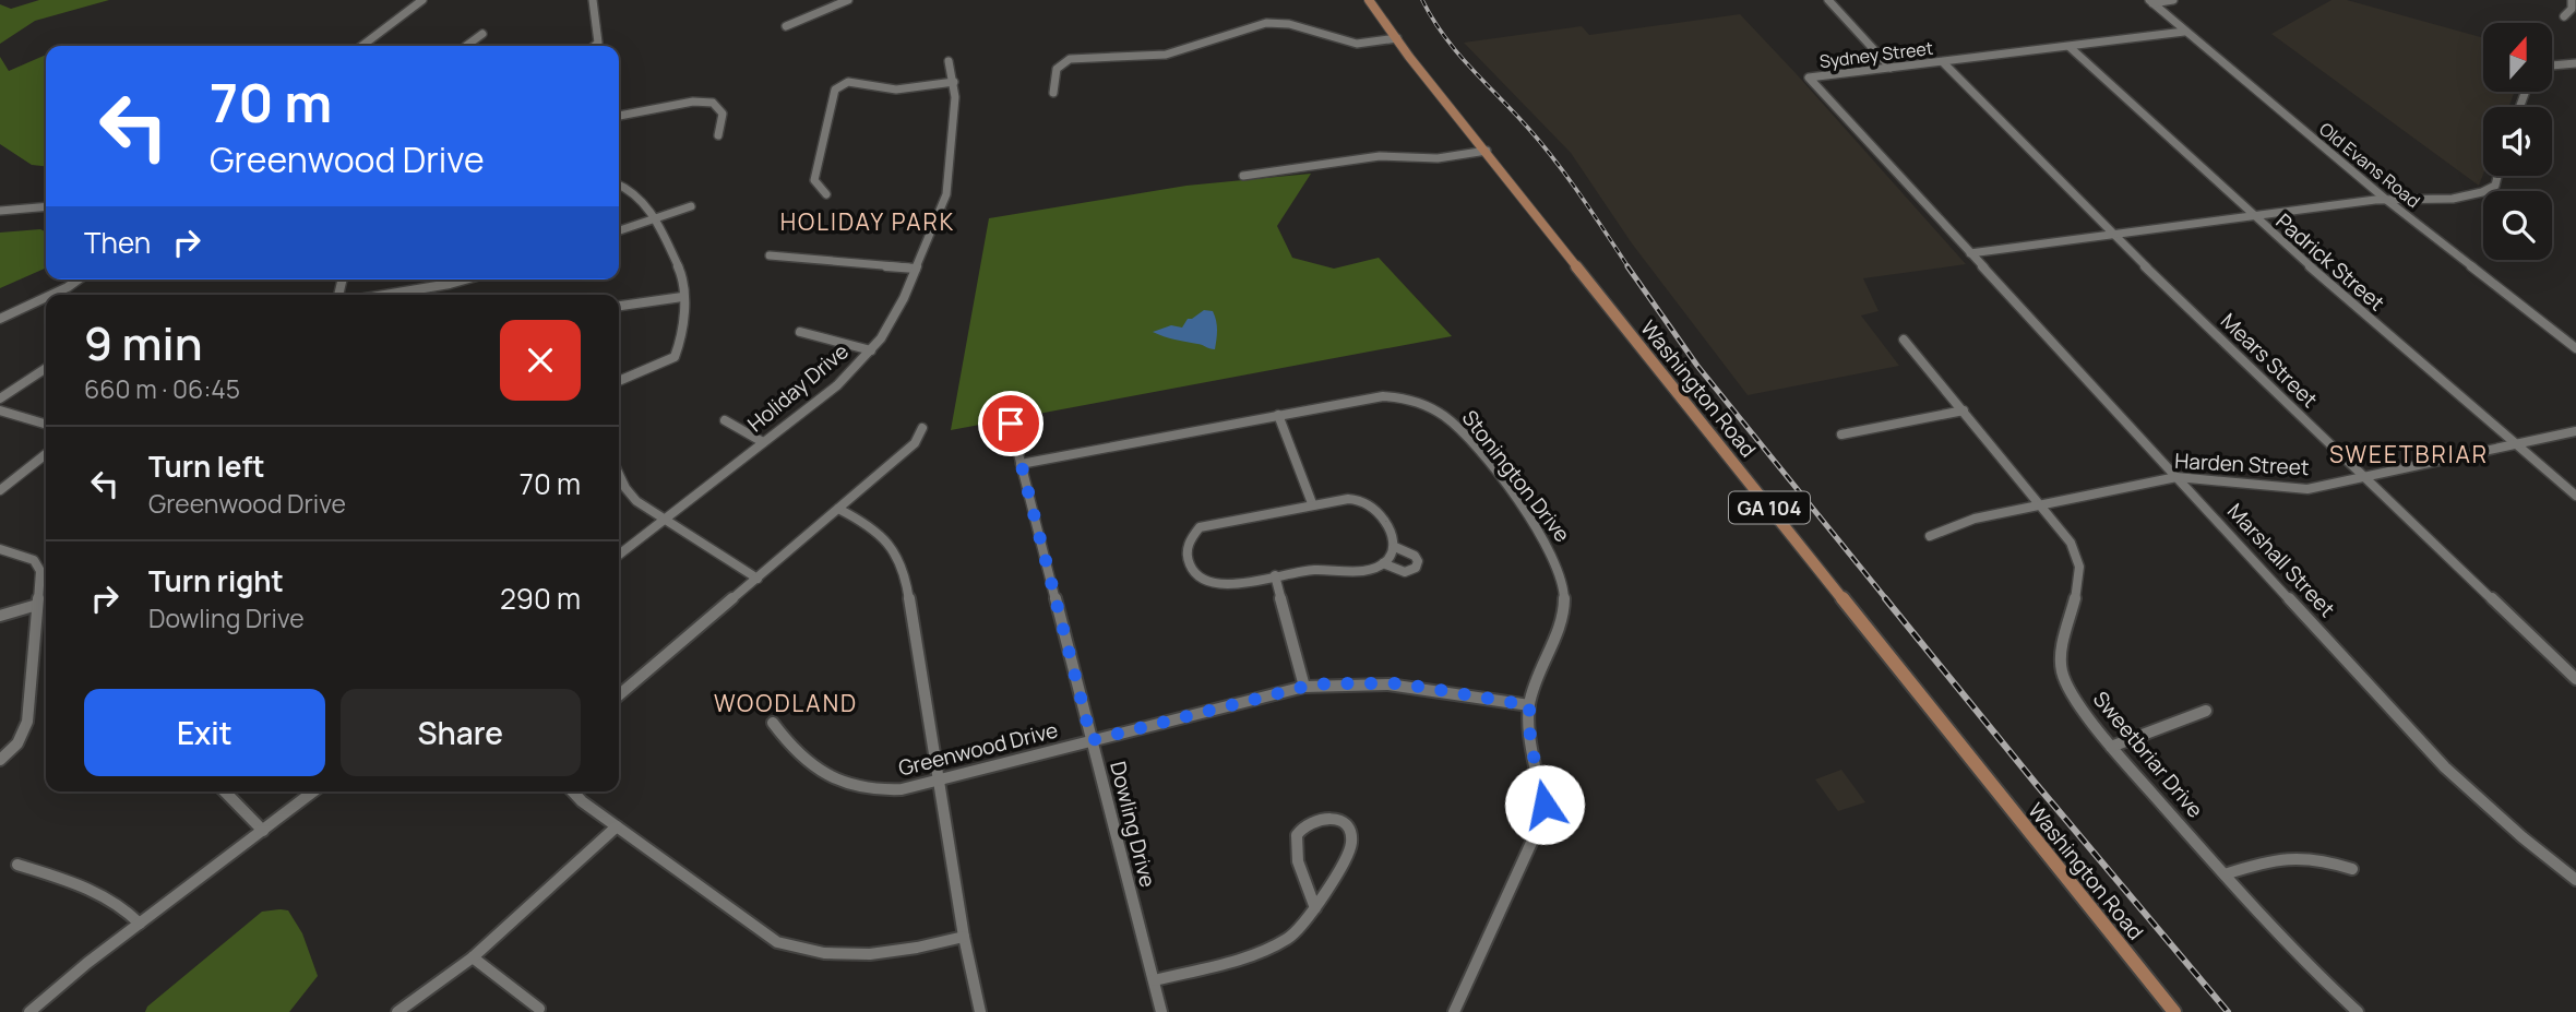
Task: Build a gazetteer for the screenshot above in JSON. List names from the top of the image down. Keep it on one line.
{"streets":{"main road":["Washington Road","GA 104"],"street":["Sydney Street","Old Evans Road","Padrick Street","Mears Street","Holiday Drive","Harden Street","Stonington Drive","Marshall Street","Greenwood Drive","Sweetbriar Drive","Dowling Drive"]},"crossings":[["Sydney Street","Old Evans Road"],["Sydney Street","Padrick Street"],["Sydney Street","Mears Street"],["Sydney Street","Marshall Street"],["Padrick Street","Harden Street"],["Mears Street","Harden Street"],["Harden Street","Marshall Street"],["Harden Street","Sweetbriar Drive"],["Stonington Drive","Greenwood Drive"],["Stonington Drive","Dowling Drive"],["Greenwood Drive","Dowling Drive"]],"districts":["HOLIDAY PARK","SWEETBRIAR","WOODLAND"],"north":"top","page":{"turn":["70 m","Greenwood Drive"],"then":"Then","heading":["9 min","660 m · 06:45"],"list":[{"name":"Turn left","note":"Greenwood Drive","value":"70 m"},{"name":"Turn right","note":"Dowling Drive","value":"290 m"}],"buttons":["Exit","Share"]}}
